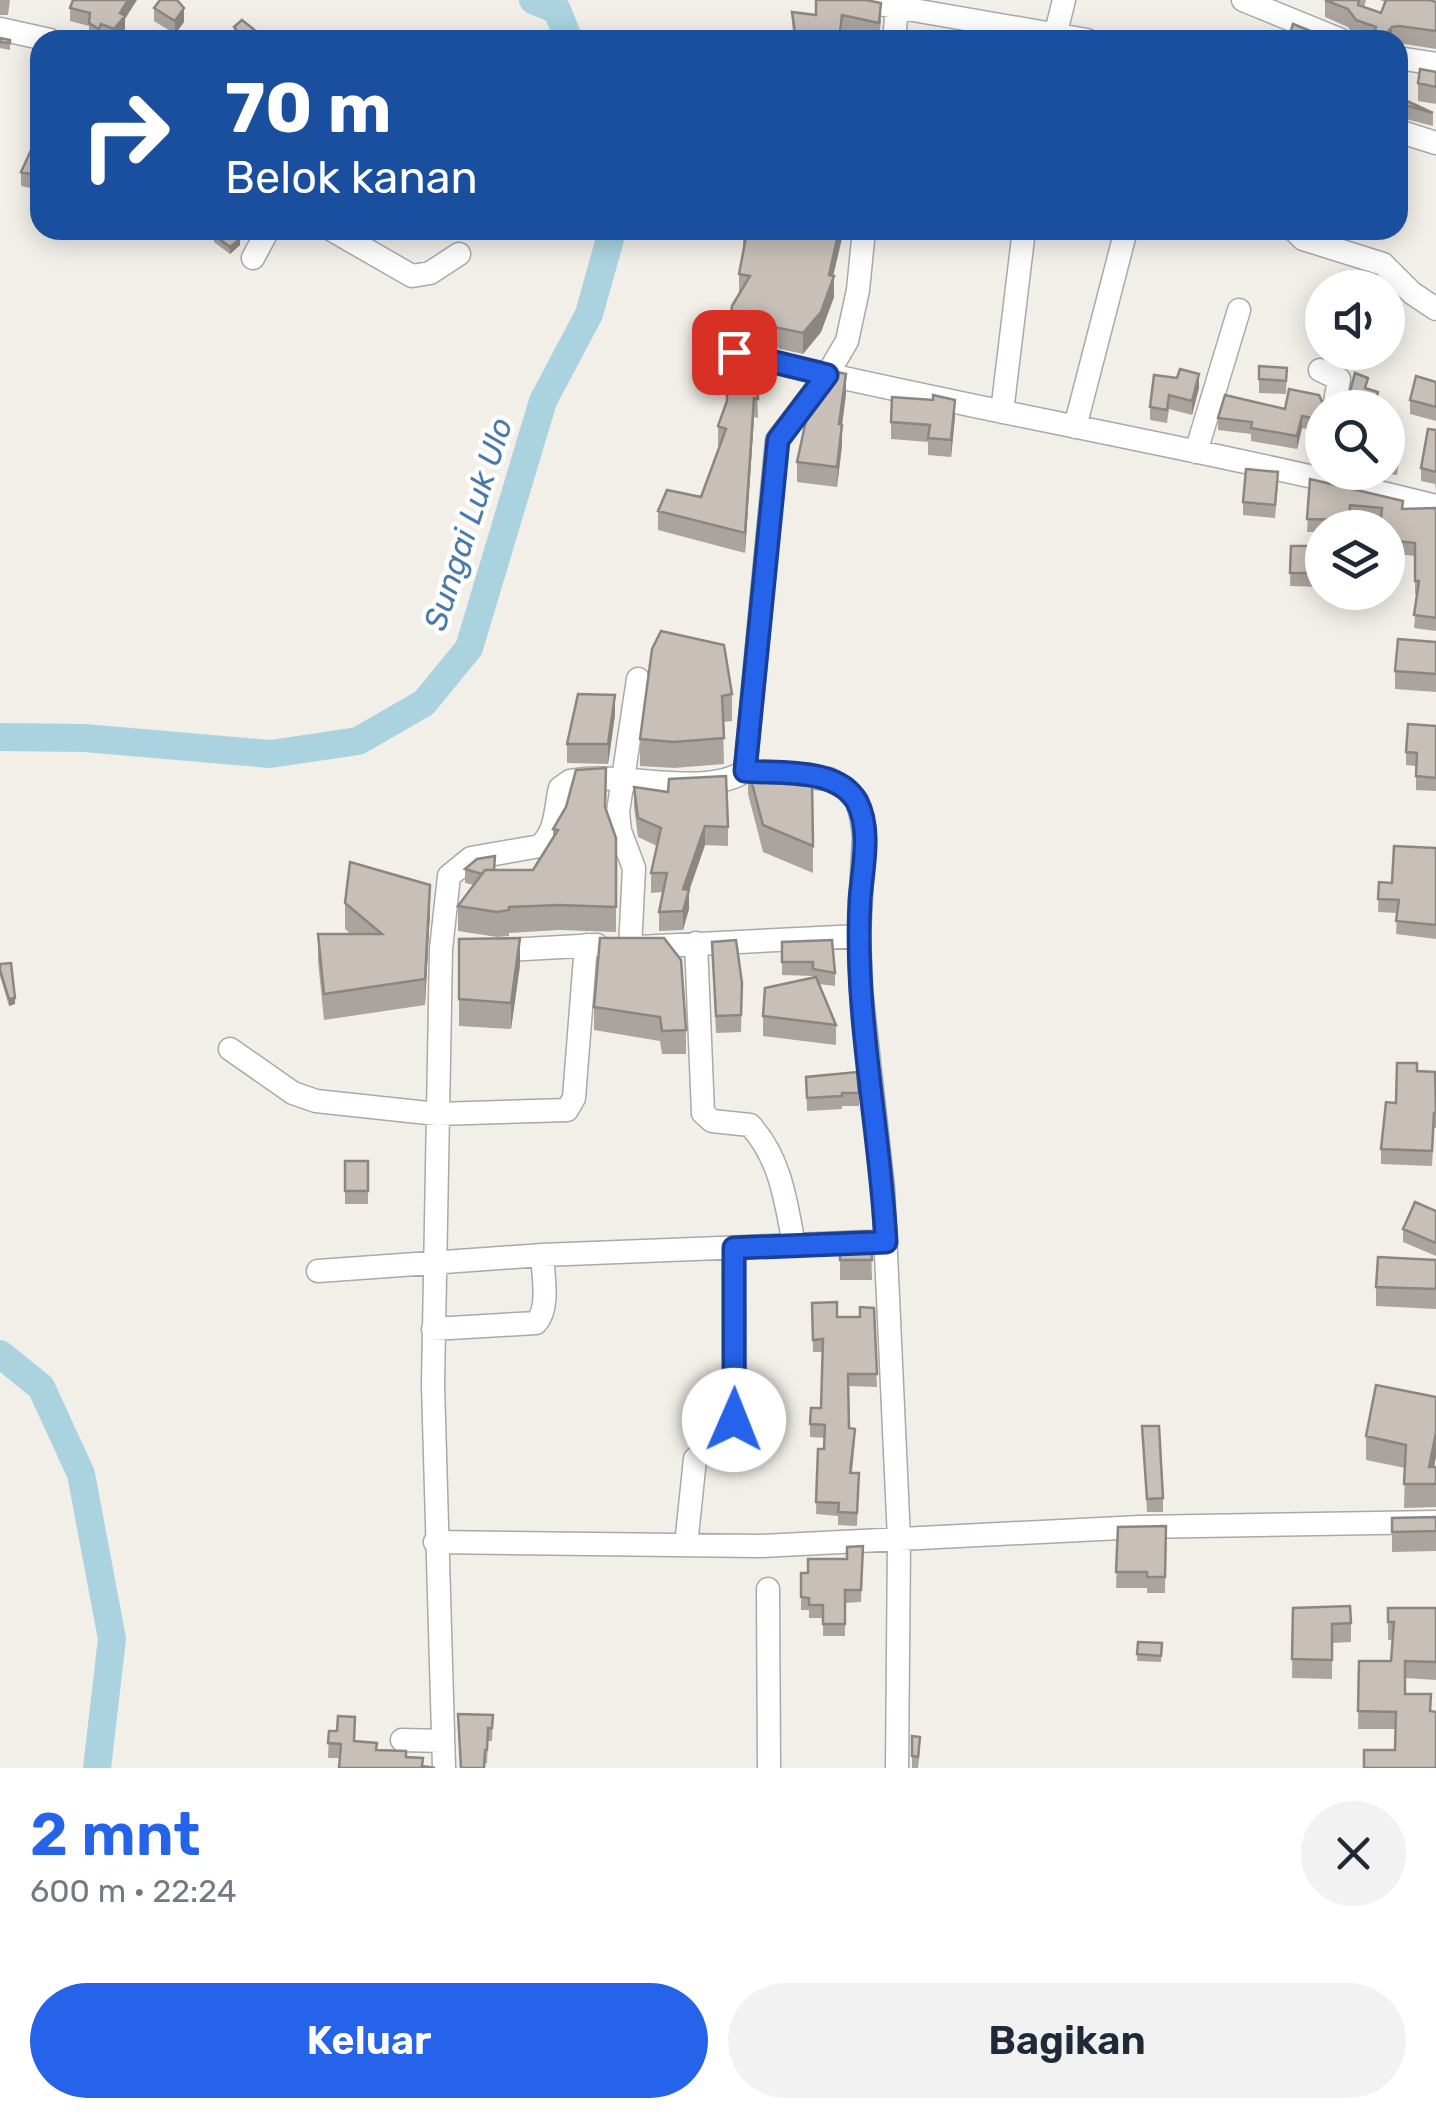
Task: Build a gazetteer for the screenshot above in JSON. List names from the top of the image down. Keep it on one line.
{"water":["Sungai Luk Ulo"],"page":{"turn":["70 m","Belok kanan"],"heading":["2 mnt","600 m · 22:24"],"buttons":["Keluar","Bagikan"]}}
